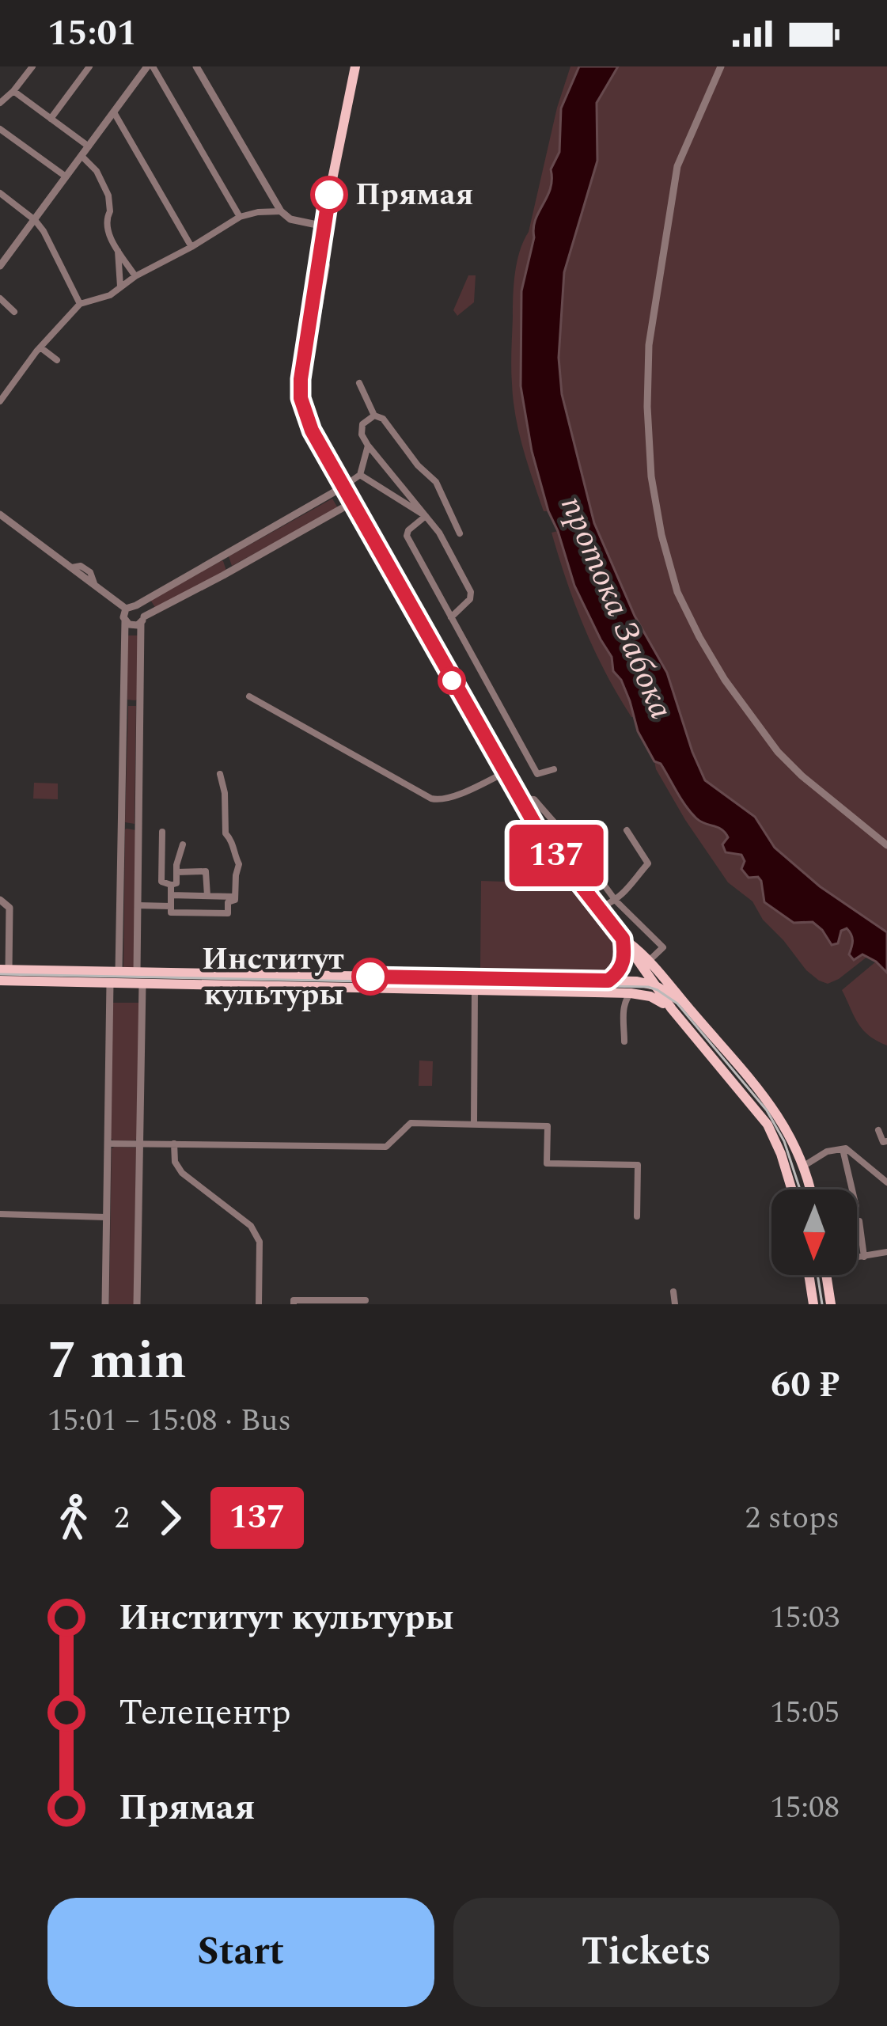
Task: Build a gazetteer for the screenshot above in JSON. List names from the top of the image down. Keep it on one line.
{"water":["протока Забока"],"places":["Прямая","Институт культуры"],"lines":["bus line 137"],"north":"bottom","page":{"status":"15:01","on_map":"137","heading":["7 min","15:01 – 15:08 · Bus","60 ₽"],"legs":["2","137","2 stops"],"list":[{"name":"Институт культуры","value":"15:03"},{"name":"Телецентр","value":"15:05"},{"name":"Прямая","value":"15:08"}],"buttons":["Start","Tickets"]}}
